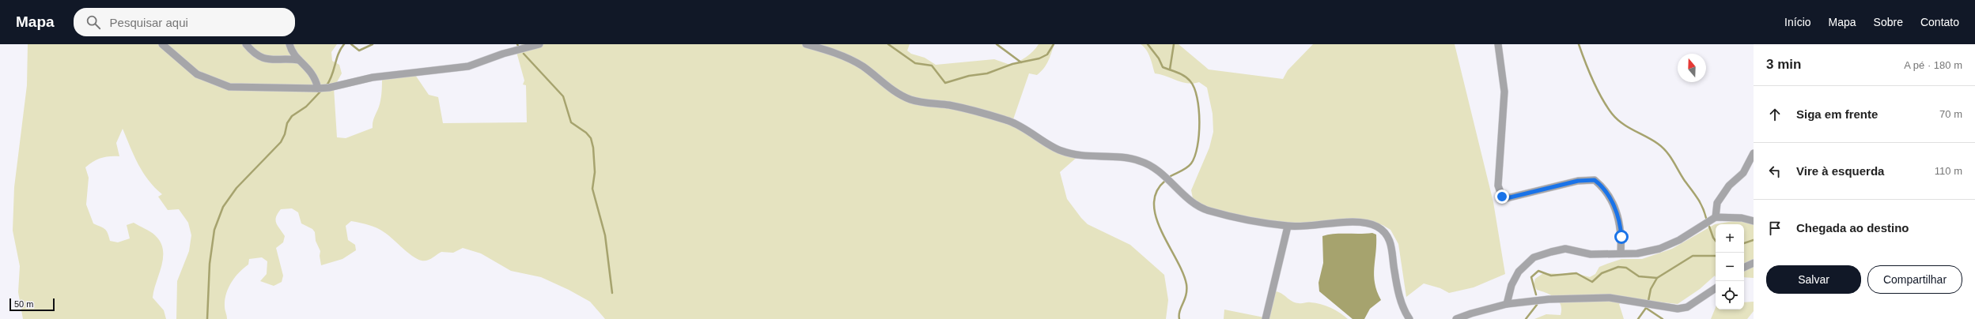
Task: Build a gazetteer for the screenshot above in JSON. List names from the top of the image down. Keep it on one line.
{"scale_bar":"50 m","north":"top","page":{"header":"Mapa","search":"Pesquisar aqui","nav":["Início","Mapa","Sobre","Contato"],"heading":["3 min","A pé · 180 m"],"list":[["Siga em frente","70 m"],["Vire à esquerda","110 m"],"Chegada ao destino"],"map_buttons":["+","−"],"buttons":["Salvar","Compartilhar"],"scale":"50 m"}}
